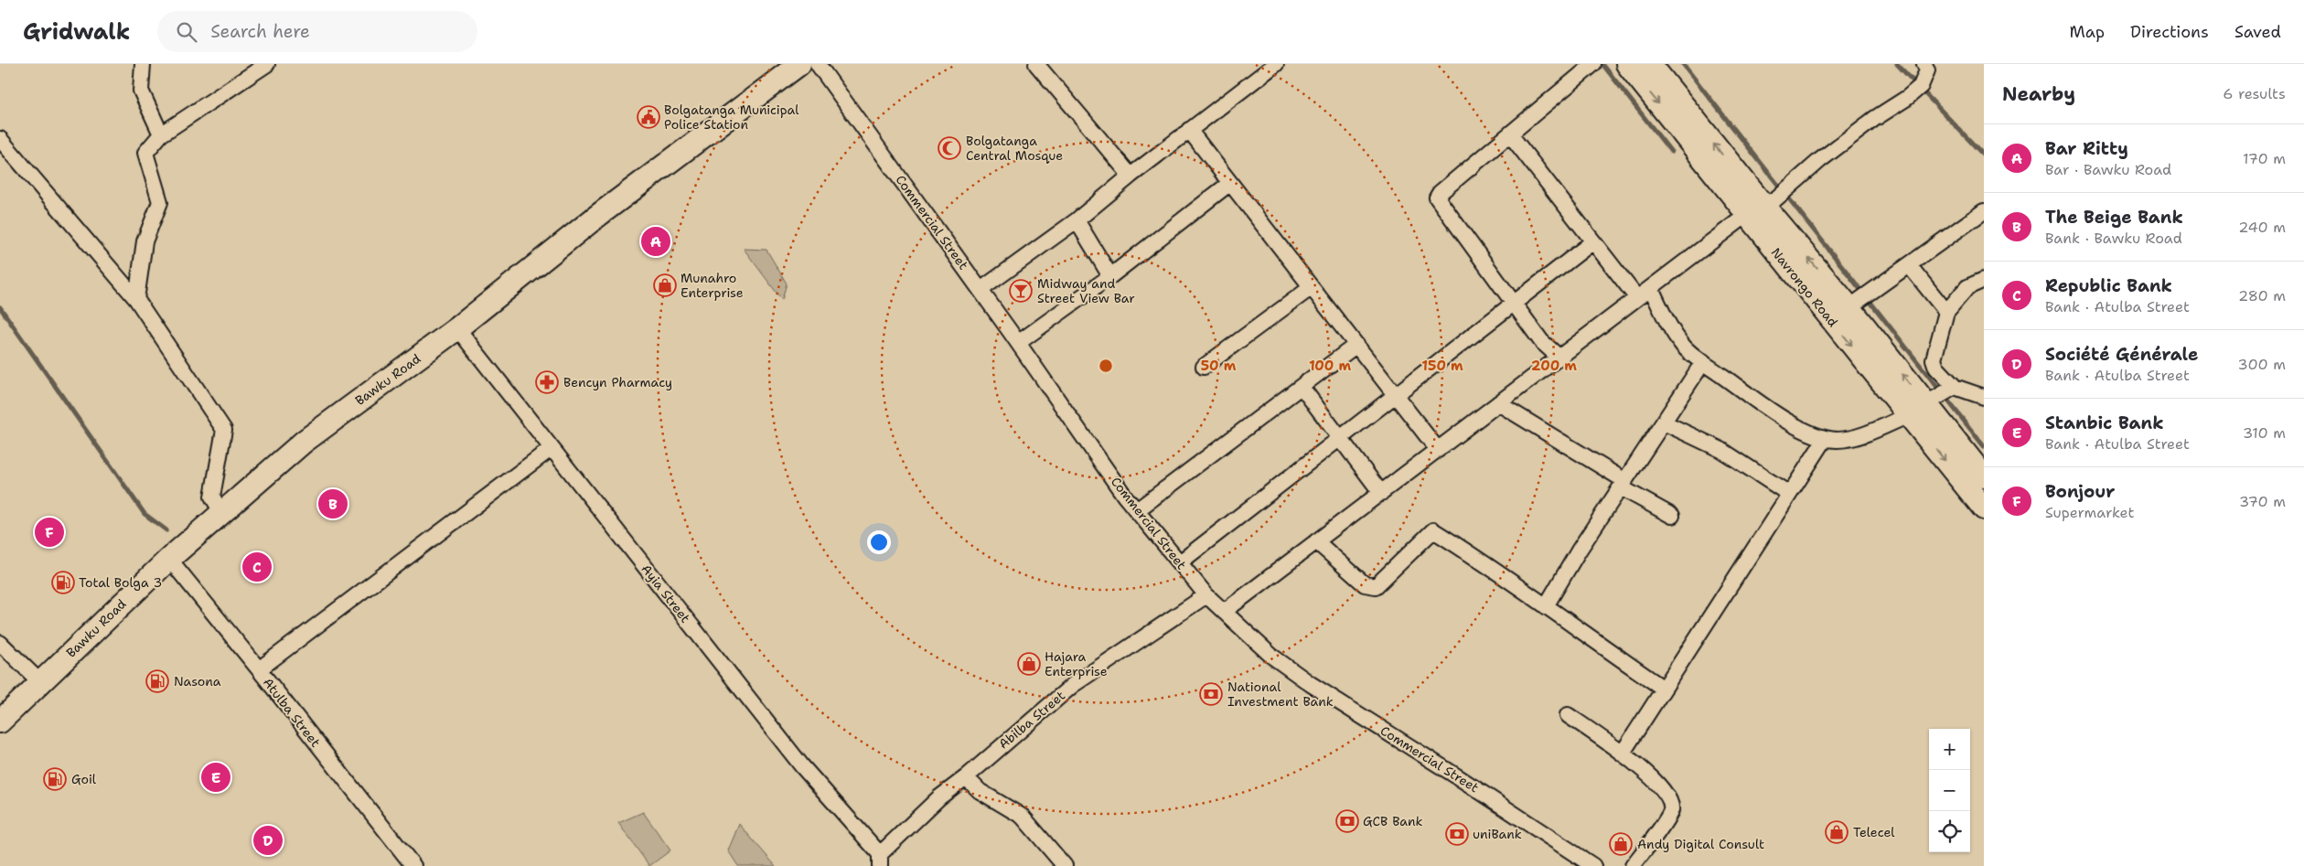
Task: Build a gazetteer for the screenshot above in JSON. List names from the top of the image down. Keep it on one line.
{"streets":{"highway":["Navrongo Road","Bawku Road"],"street":["Commercial Street","Ayia Street","Atulba Street","Abilba Street"]},"crossings":[["Commercial Street","Abilba Street"],["Bawku Road","Ayia Street"],["Bawku Road","Atulba Street"],["Ayia Street","Abilba Street"]],"places":{"public building":["Bolgatanga Municipal Police Station"],"mosque":["Bolgatanga Central Mosque"],"shop":["Munahro Enterprise","Hajara Enterprise","Telecel","Andy Digital Consult"],"bar":["Midway and Street View Bar"],"pharmacy":["Bencyn Pharmacy"],"fuel station":["Total Bolga 3","Nasona","Goil"],"bank":["National Investment Bank","GCB Bank","uniBank"]},"page":{"header":"Gridwalk","search":"Search here","nav":["Map","Directions","Saved"],"heading":["Nearby","6 results"],"list":[{"mark":"A","name":"Bar Ritty","note":"Bar · Bawku Road","value":"170 m"},{"mark":"B","name":"The Beige Bank","note":"Bank · Bawku Road","value":"240 m"},{"mark":"C","name":"Republic Bank","note":"Bank · Atulba Street","value":"280 m"},{"mark":"D","name":"Société Générale","note":"Bank · Atulba Street","value":"300 m"},{"mark":"E","name":"Stanbic Bank","note":"Bank · Atulba Street","value":"310 m"},{"mark":"F","name":"Bonjour","note":"Supermarket","value":"370 m"}],"pins":["A","B","F","C","E","D"],"map_buttons":["+","−"]},"rings":["50 m","100 m","150 m","200 m"]}
